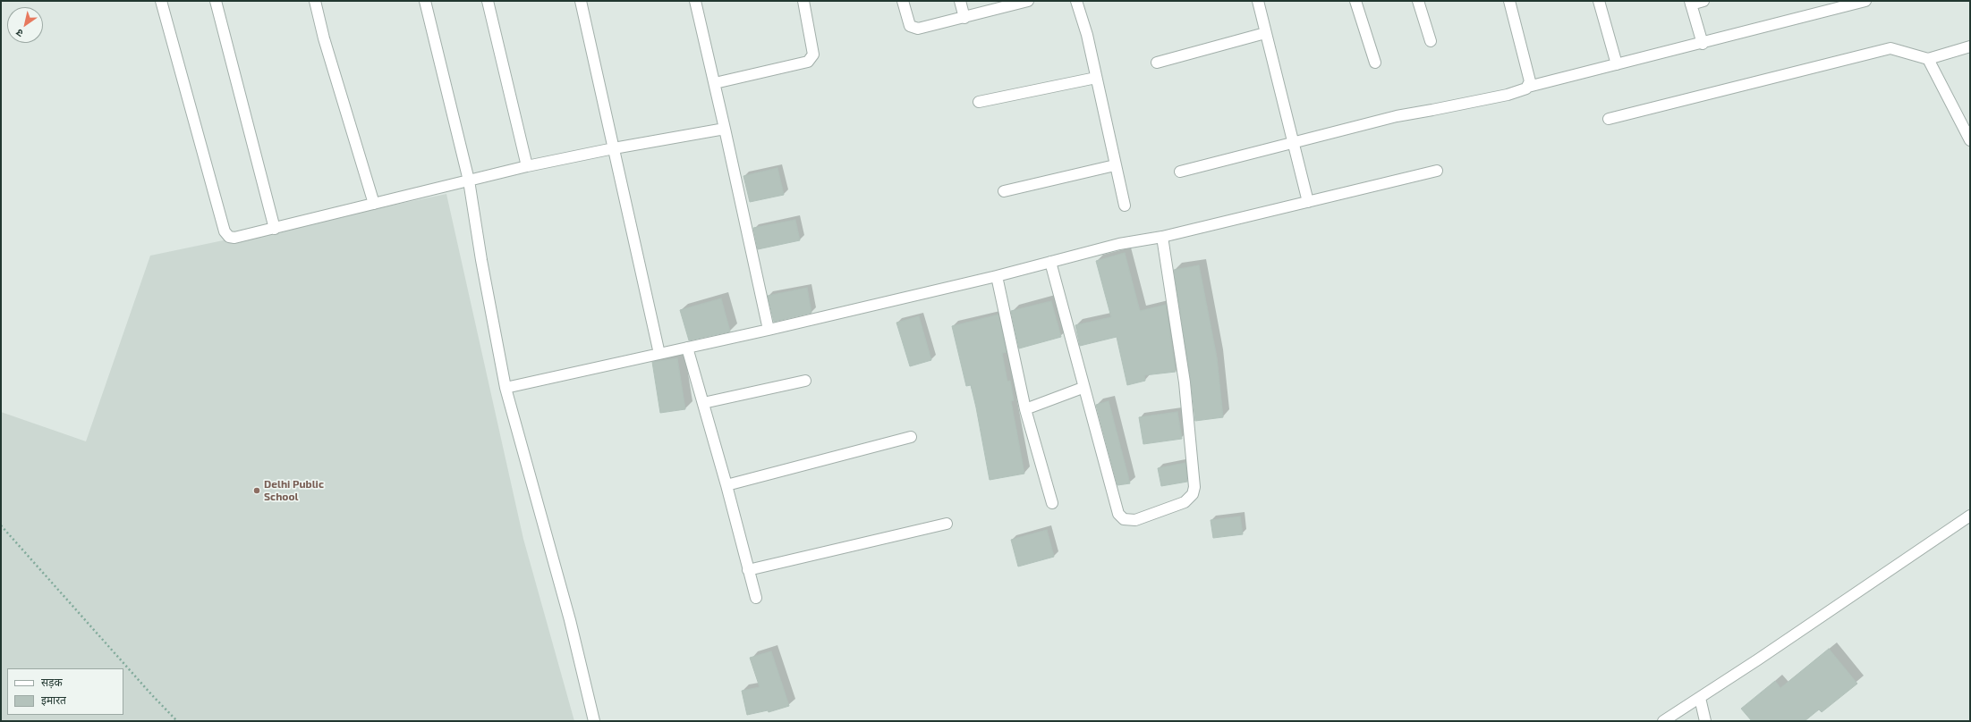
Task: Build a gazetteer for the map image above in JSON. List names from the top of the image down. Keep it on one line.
{"places":["Delhi Public School"],"legend":["सड़क","इमारत"],"north":"bottom left"}
